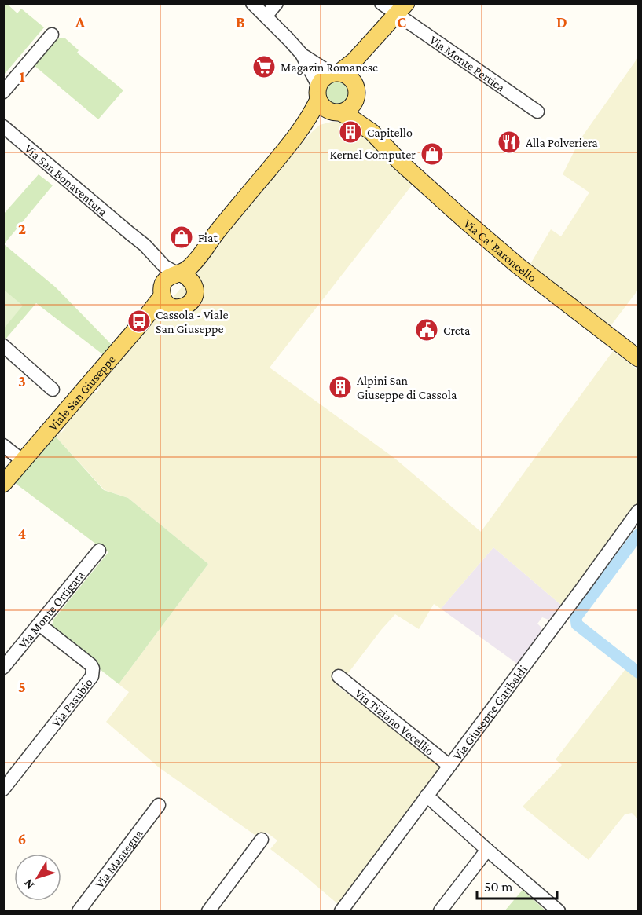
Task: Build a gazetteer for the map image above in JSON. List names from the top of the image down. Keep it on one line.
{"streets":{"main road":["Via Ca' Baroncello","Viale San Giuseppe"],"street":["Via Monte Pertica","Via San Bonaventura","Via Monte Ortigara","Via Pasubio","Via Giuseppe Garibaldi","Via Tiziano Vecellio","Via Mantegna"]},"crossings":[["Via San Bonaventura","Viale San Giuseppe"],["Via Ca' Baroncello","Viale San Giuseppe"],["Via Monte Ortigara","Via Pasubio"],["Via Giuseppe Garibaldi","Via Tiziano Vecellio"]],"places":{"supermarket":["Magazin Romanesc"],"building":["Capitello","Alpini San Giuseppe di Cassola"],"restaurant":["Alla Polveriera"],"shop":["Kernel Computer","Fiat"],"bus stop":["Cassola - Viale San Giuseppe"],"public building":["Creta"]},"scale_bar":"50 m","north":"bottom left","grid":{"columns":["A","B","C","D"],"rows":["1","2","3","4","5","6"]}}
